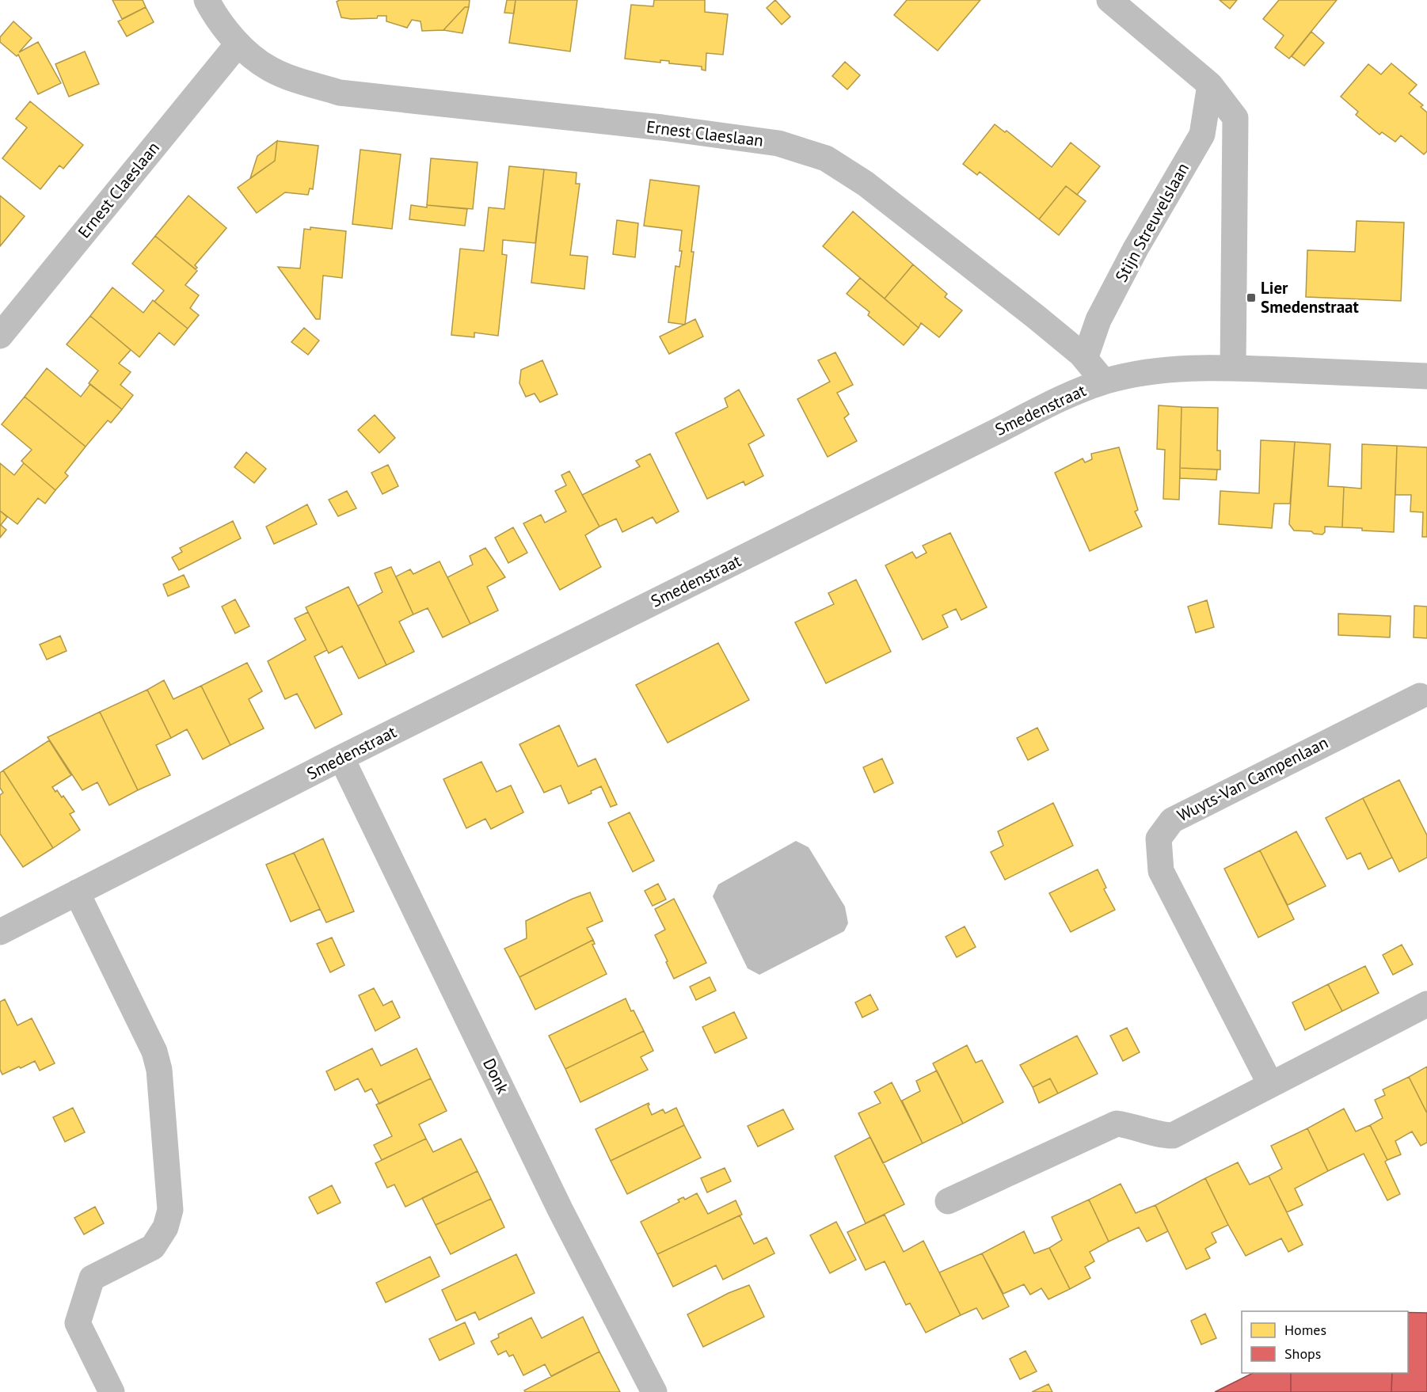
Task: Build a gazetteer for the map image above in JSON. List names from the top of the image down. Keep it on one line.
{"streets":{"street":["Ernest Claeslaan","Stijn Streuvelslaan","Smedenstraat","Wuyts-Van Campenlaan","Donk"]},"crossings":[["Ernest Claeslaan","Stijn Streuvelslaan"],["Ernest Claeslaan","Smedenstraat"],["Smedenstraat","Donk"]],"places":{"transit":["Lier Smedenstraat"]},"legend":["Homes","Shops"]}
